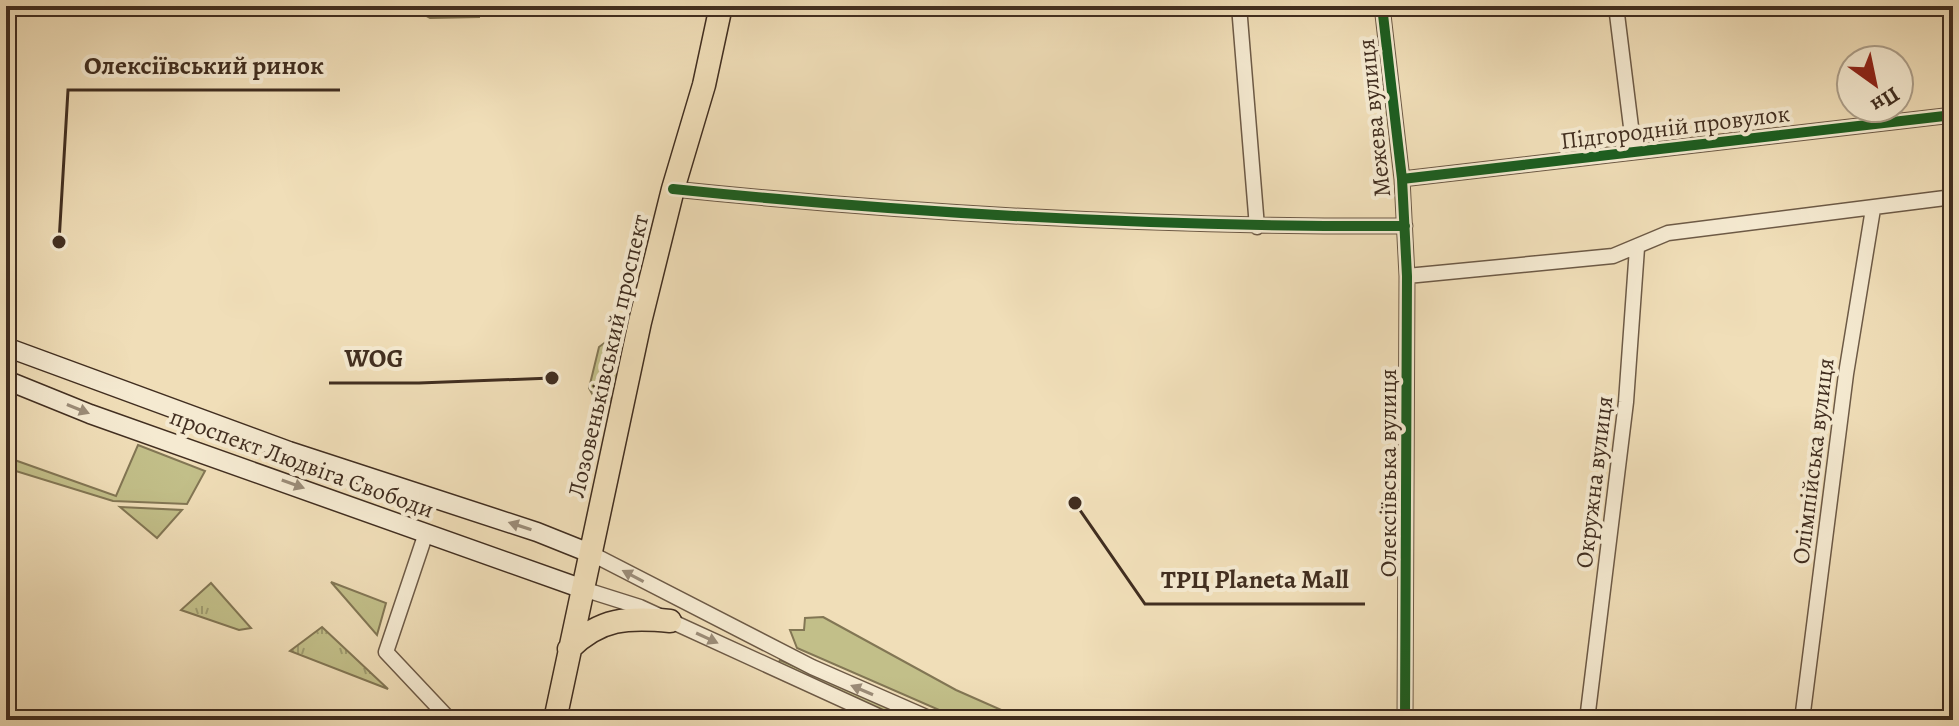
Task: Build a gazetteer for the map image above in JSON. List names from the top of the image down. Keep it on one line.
{"streets":{"highway":["Лозовеньківський проспект"],"main road":["проспект Людвіга Свободи"],"street":["Межева вулиця","Підгородній провулок","Олімпійська вулиця","Олексіївська вулиця","Окружна вулиця"]},"crossings":[["Межева вулиця","Підгородній провулок"],["Межева вулиця","Олексіївська вулиця"],["Лозовеньківський проспект","проспект Людвіга Свободи"]],"places":["Олексіївський ринок","WOG","ТРЦ Planeta Mall"],"north":"bottom right"}
